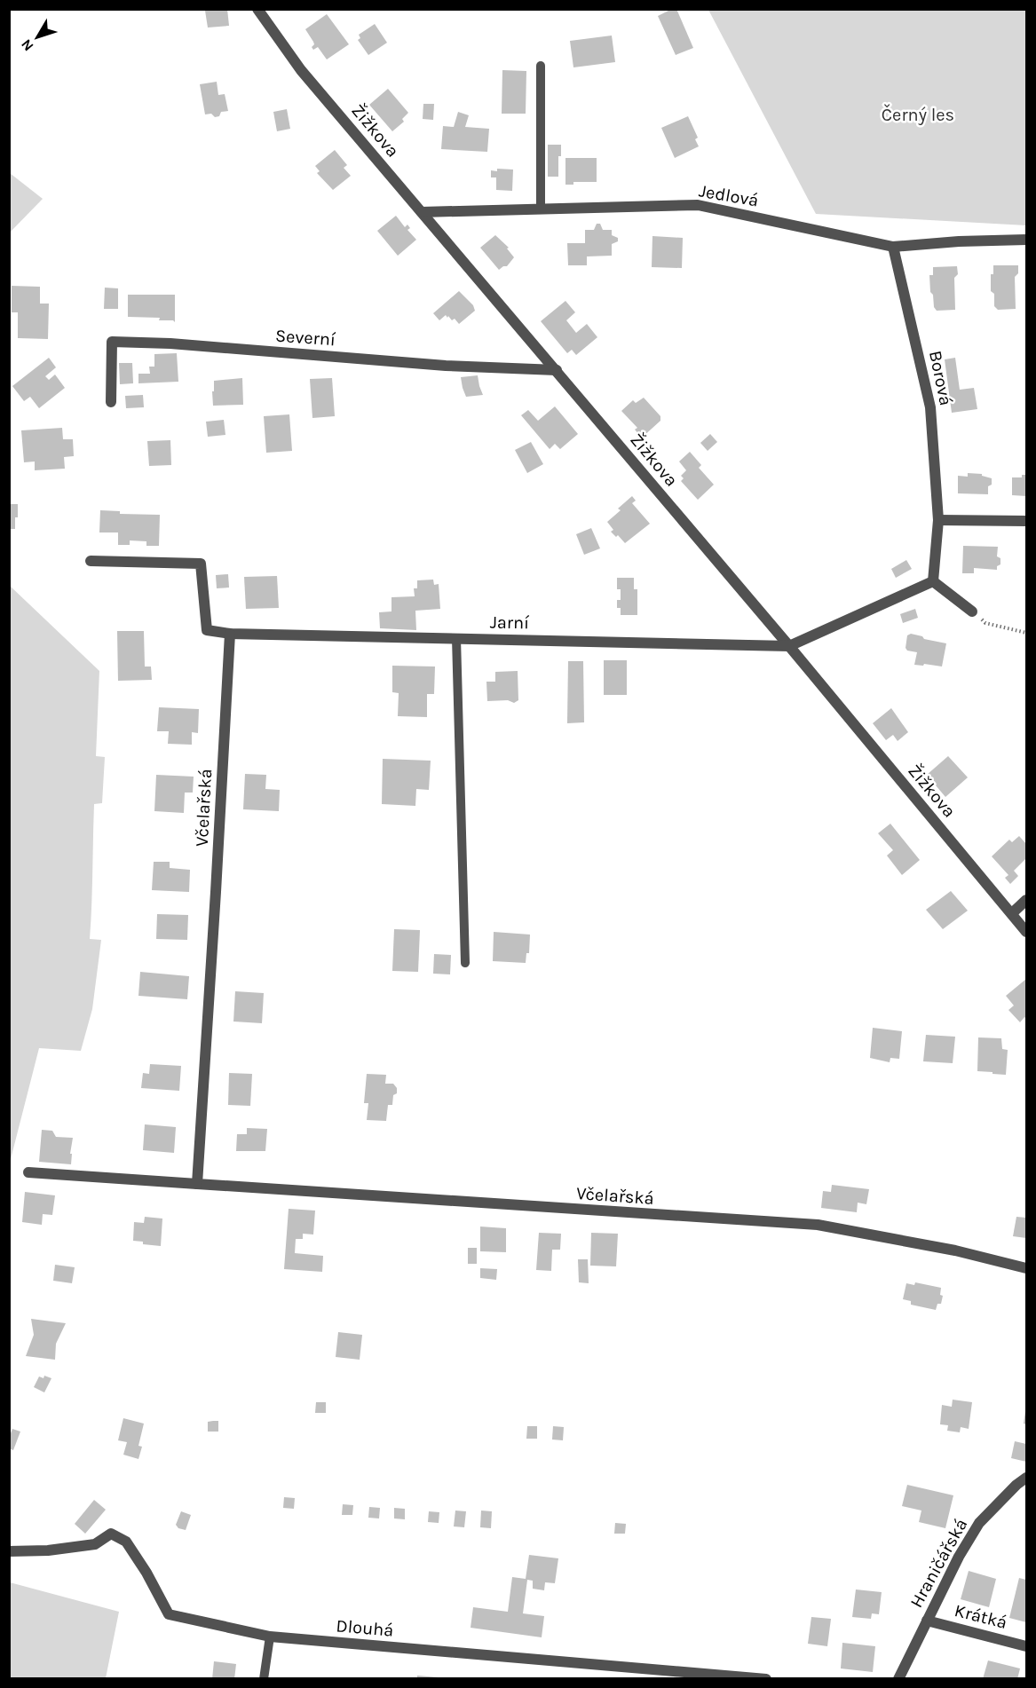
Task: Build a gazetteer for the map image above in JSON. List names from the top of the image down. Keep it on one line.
{"streets":{"street":["Žižkova","Jedlová","Severní","Borová","Jarní","Včelařská","Hraničářská","Krátká","Dlouhá"]},"crossings":[["Žižkova","Jedlová"],["Žižkova","Severní"],["Žižkova","Jarní"],["Jedlová","Borová"],["Jarní","Včelařská"],["Hraničářská","Krátká"]],"parks":["Černý les"],"north":"bottom left"}
